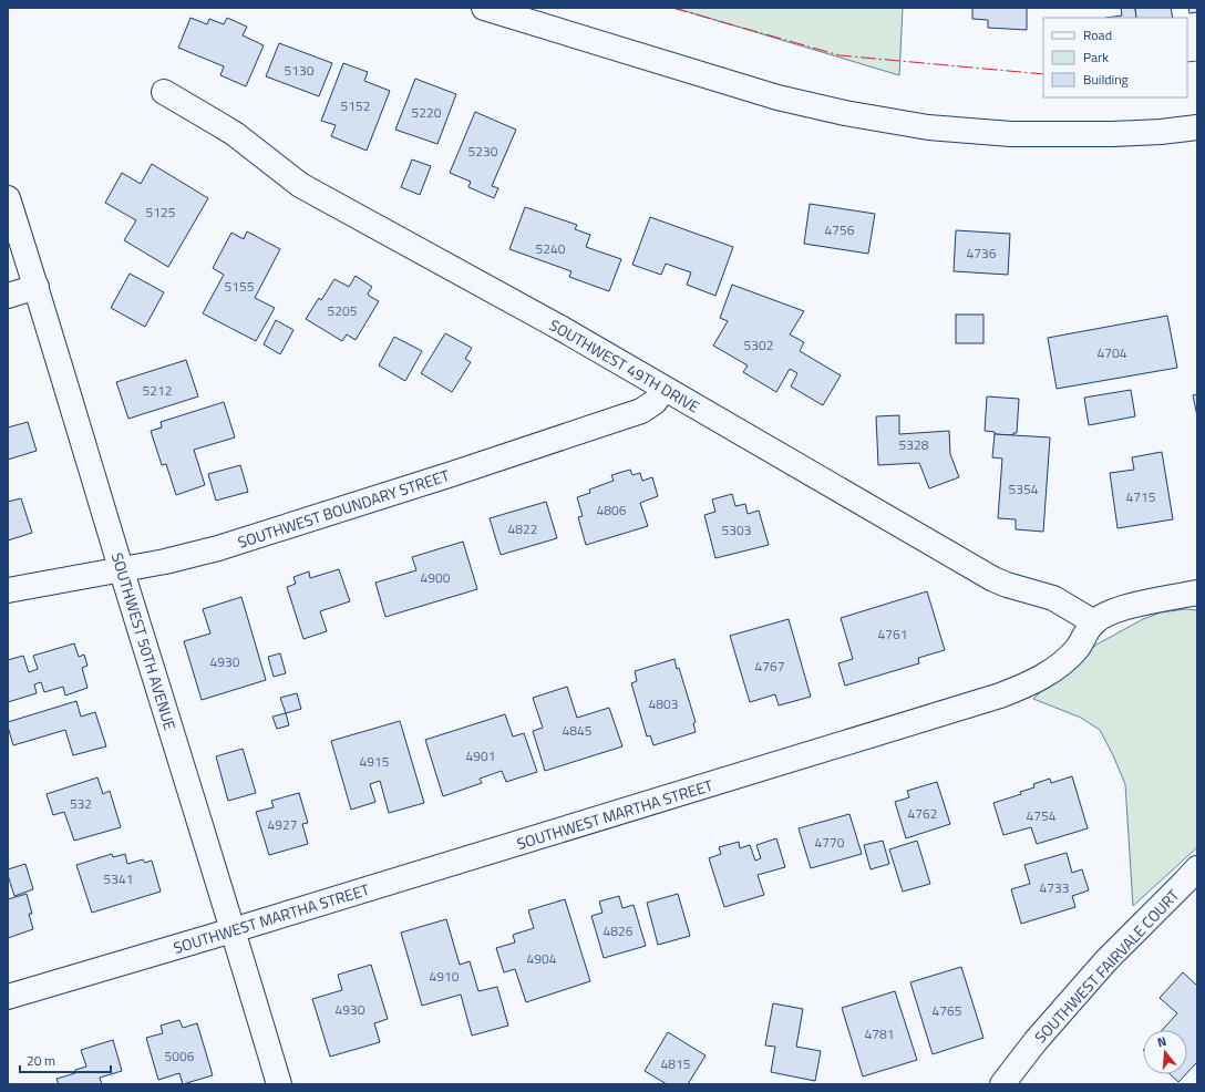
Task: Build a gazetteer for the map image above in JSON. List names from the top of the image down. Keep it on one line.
{"streets":{"street":["SOUTHWEST 49TH DRIVE","SOUTHWEST BOUNDARY STREET","SOUTHWEST 50TH AVENUE","SOUTHWEST MARTHA STREET","SOUTHWEST FAIRVALE COURT"]},"crossings":[["SOUTHWEST 49TH DRIVE","SOUTHWEST BOUNDARY STREET"],["SOUTHWEST 49TH DRIVE","SOUTHWEST MARTHA STREET"],["SOUTHWEST BOUNDARY STREET","SOUTHWEST 50TH AVENUE"],["SOUTHWEST 50TH AVENUE","SOUTHWEST MARTHA STREET"]],"house_numbers":["5130","5152","5220","5230","5125","4756","5240","4736","5155","5205","5302","4704","5212","5328","5354","4715","4806","4822","5303","4900","4761","4930","4767","4803","4845","4901","4915","532","4762","4754","4927","4770","5341","4733","4826","4904","4910","4930","4765","4781","5006","4815"],"legend":["Road","Park","Building"],"scale_bar":"20 m","north":"top"}
